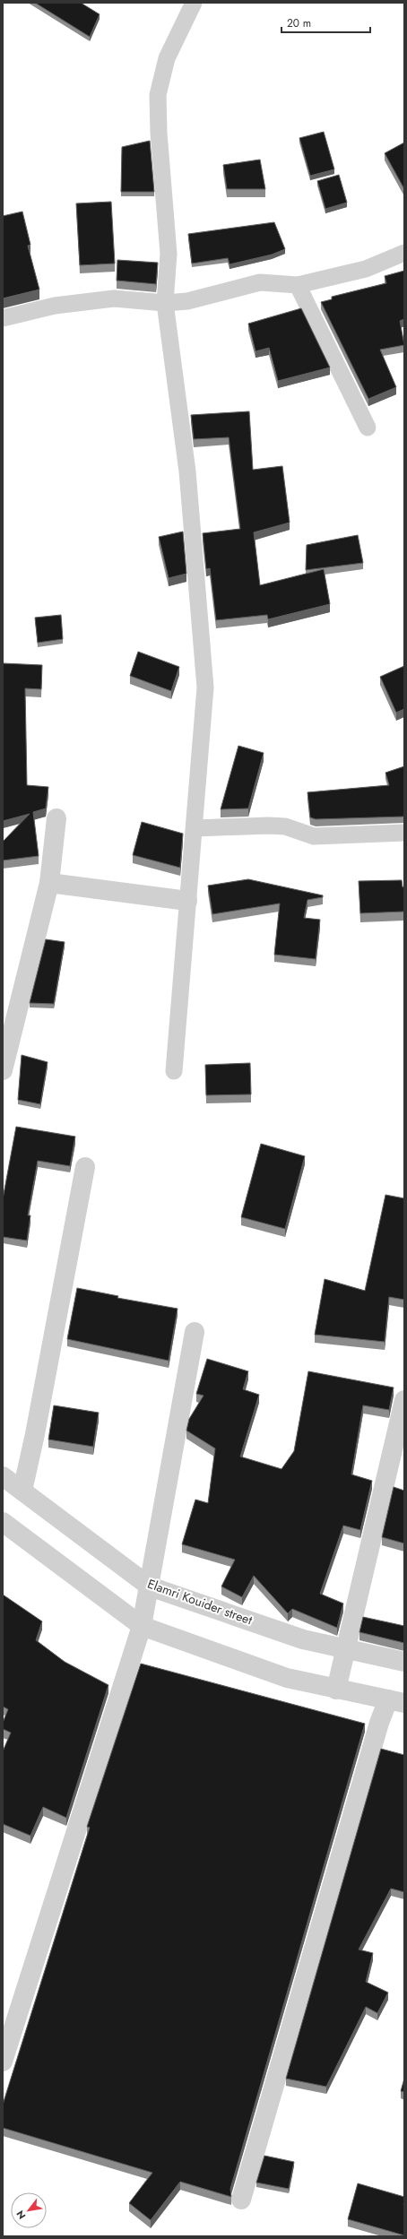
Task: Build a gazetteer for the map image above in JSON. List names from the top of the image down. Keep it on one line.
{"streets":{"street":["Elamri Kouider street"]},"scale_bar":"20 m","north":"bottom left"}
